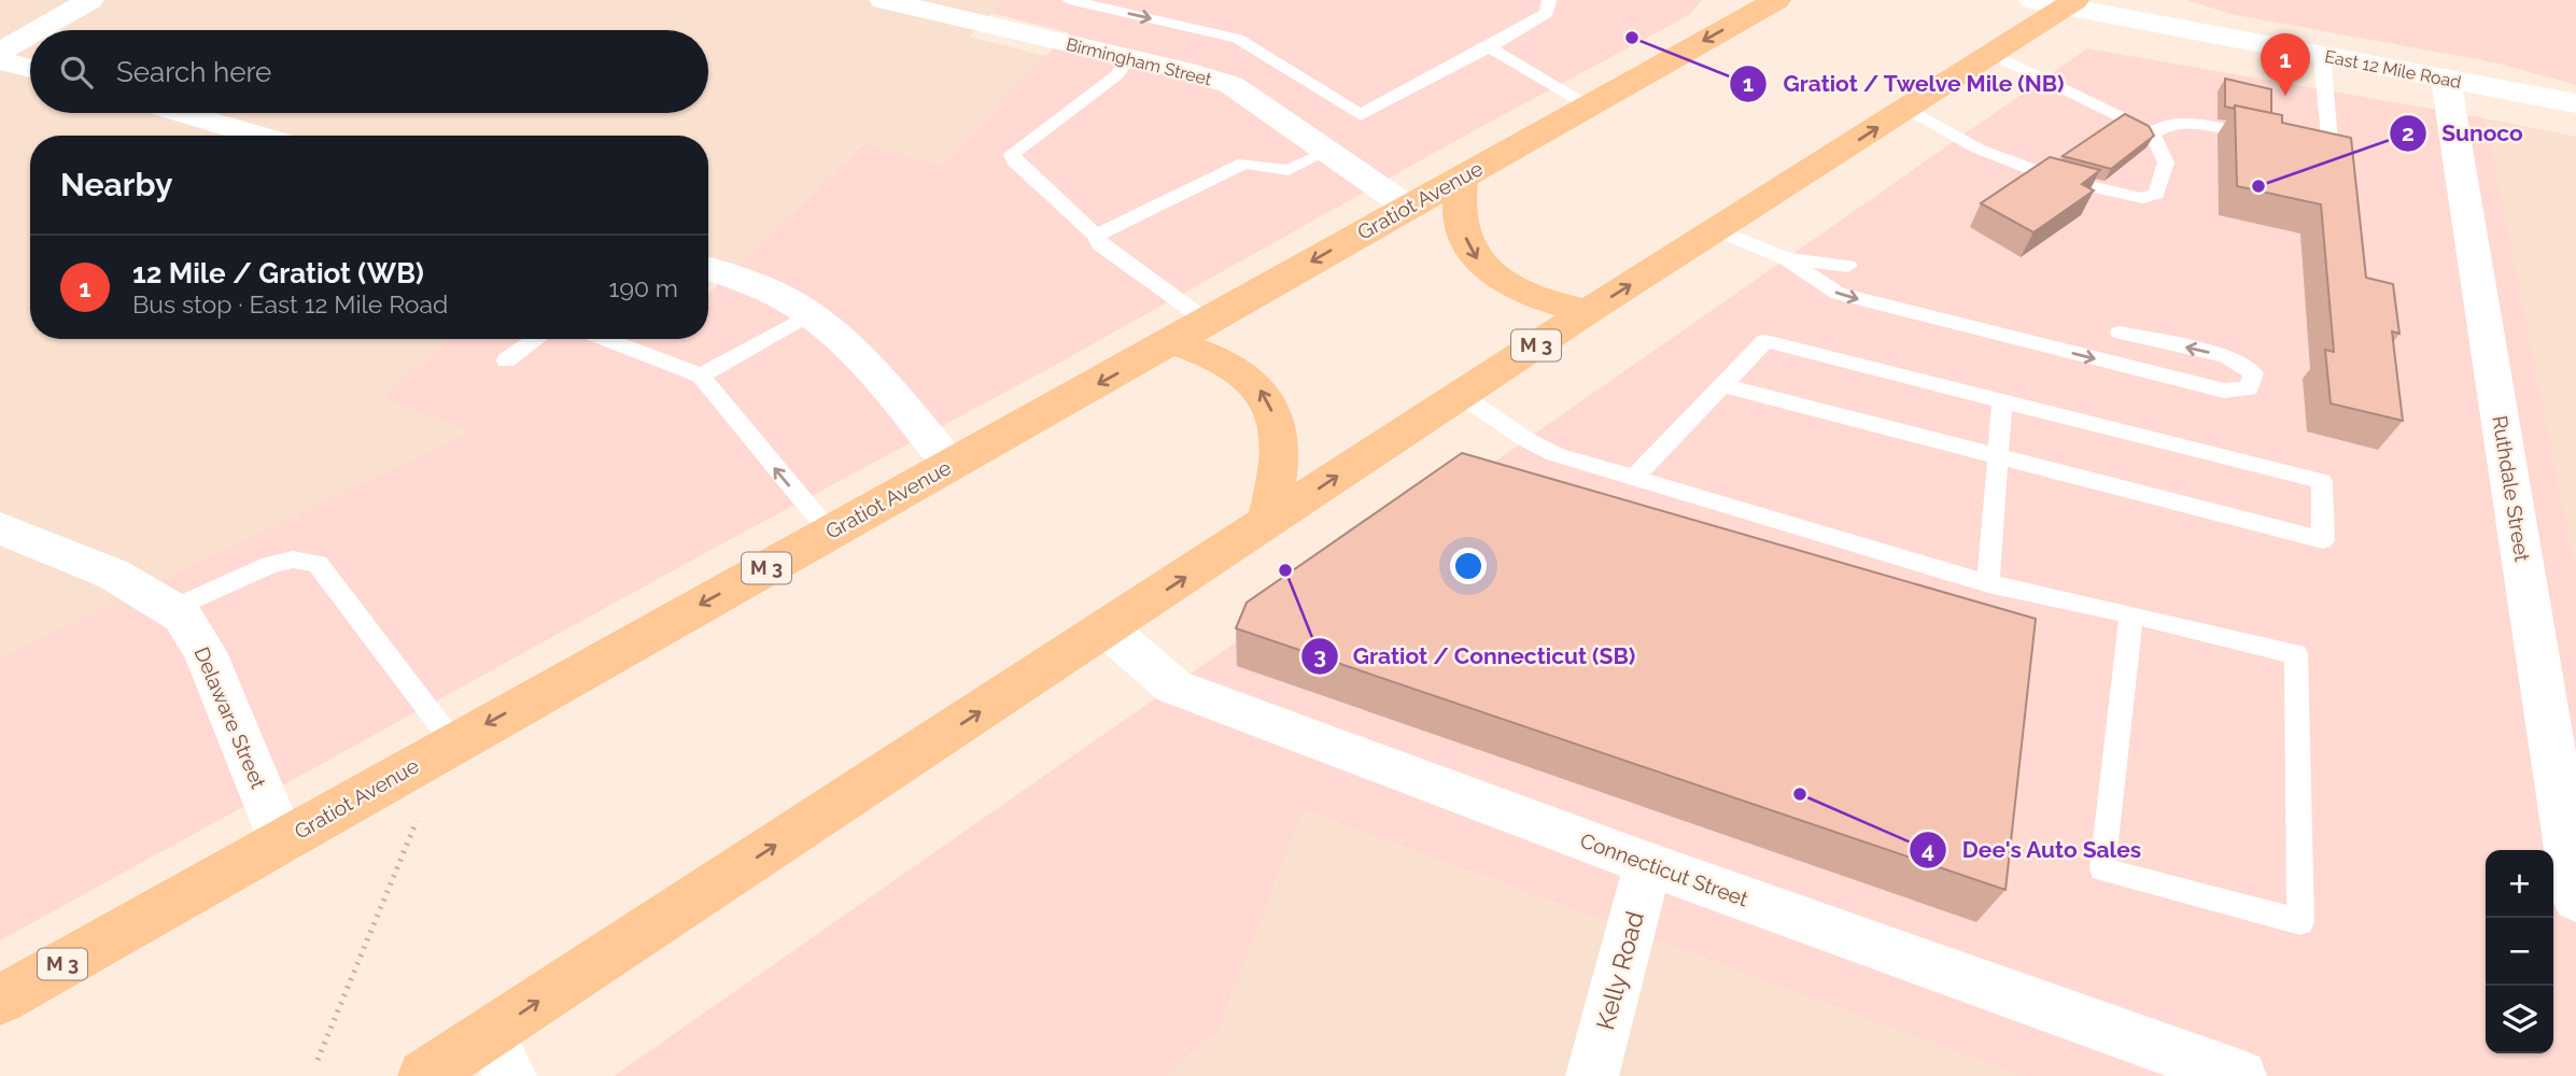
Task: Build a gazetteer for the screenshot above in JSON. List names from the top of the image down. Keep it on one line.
{"streets":{"main road":["Gratiot Avenue","M 3"],"street":["Birmingham Street","East 12 Mile Road","Ruthdale Street","Delaware Street","Connecticut Street","Kelly Road"]},"crossings":[["Birmingham Street","Gratiot Avenue"],["East 12 Mile Road","M 3"],["East 12 Mile Road","Ruthdale Street"],["Gratiot Avenue","Delaware Street"],["M 3","Connecticut Street"],["Connecticut Street","Kelly Road"]],"places":["Gratiot / Twelve Mile (NB)","Sunoco","Gratiot / Connecticut (SB)","Dee's Auto Sales"],"page":{"search":"Search here","pins":"1","heading":"Nearby","list":[{"mark":"1","name":"12 Mile / Gratiot (WB)","note":"Bus stop · East 12 Mile Road","value":"190 m"}],"map_buttons":["+","−"]}}
